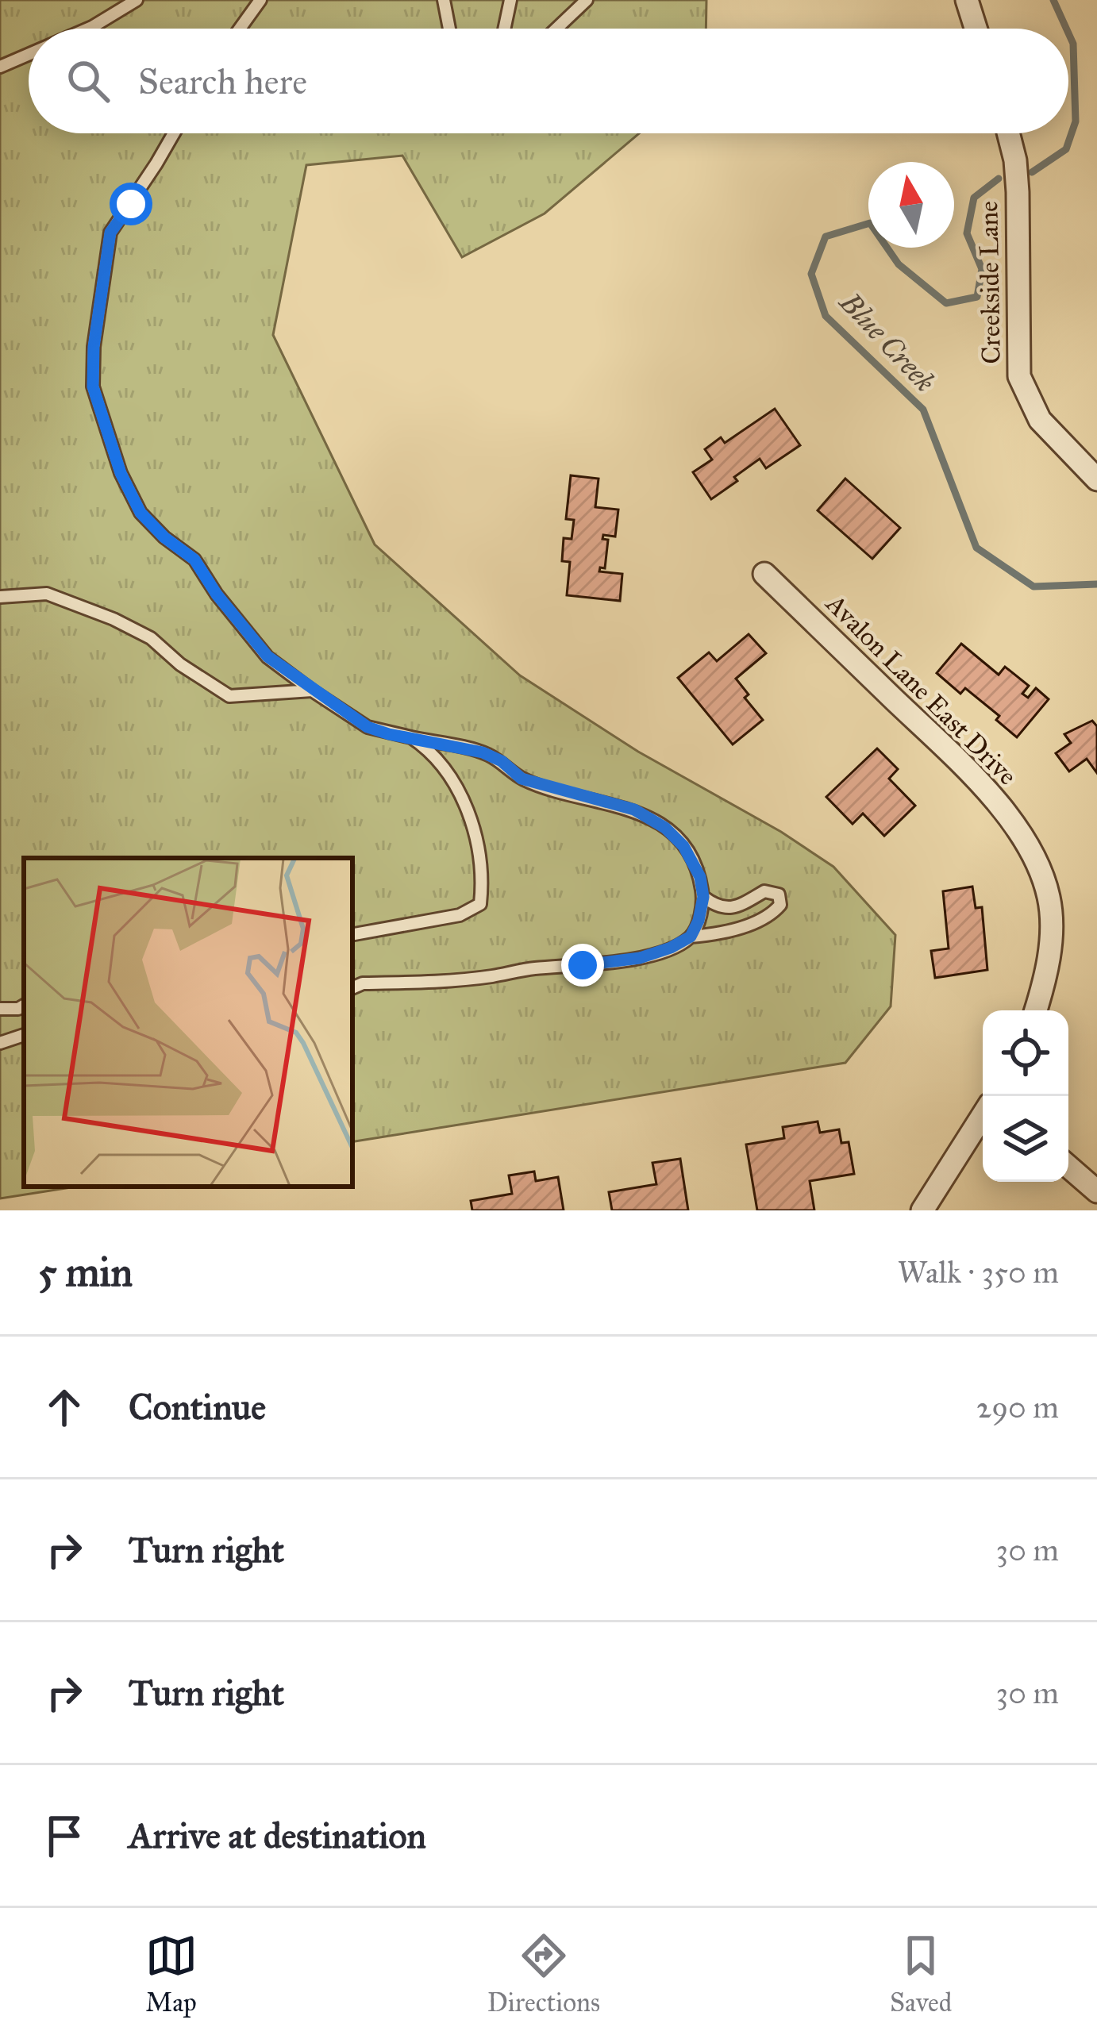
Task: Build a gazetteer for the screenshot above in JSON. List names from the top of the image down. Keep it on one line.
{"streets":{"street":["Creekside Lane","Avalon Lane East Drive"]},"water":["Blue Creek"],"north":"top","page":{"search":"Search here","heading":["5 min","Walk · 350 m"],"list":[["Continue","290 m"],["Turn right","30 m"],["Turn right","30 m"],"Arrive at destination"],"nav":["Map","Directions","Saved"]}}
